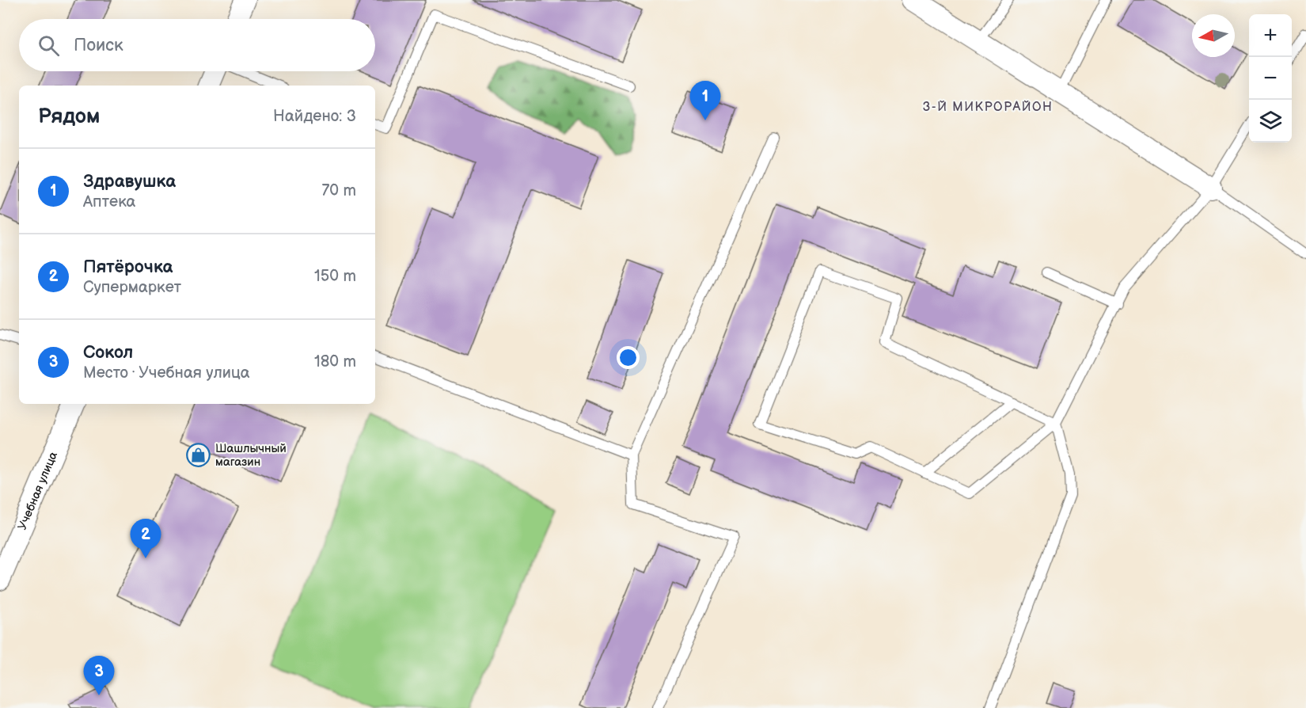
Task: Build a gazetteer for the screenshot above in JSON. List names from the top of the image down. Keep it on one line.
{"streets":{"street":["Учебная улица"]},"districts":["3-Й МИКРОРАЙОН"],"places":{"shop":["Шашлычный магазин"]},"north":"left","page":{"map_buttons":["+","−"],"search":"Поиск","pins":["1","2","3"],"heading":["Рядом","Найдено: 3"],"list":[{"mark":"1","name":"Здравушка","note":"Аптека","value":"70 m"},{"mark":"2","name":"Пятёрочка","note":"Супермаркет","value":"150 m"},{"mark":"3","name":"Сокол","note":"Место · Учебная улица","value":"180 m"}]}}
